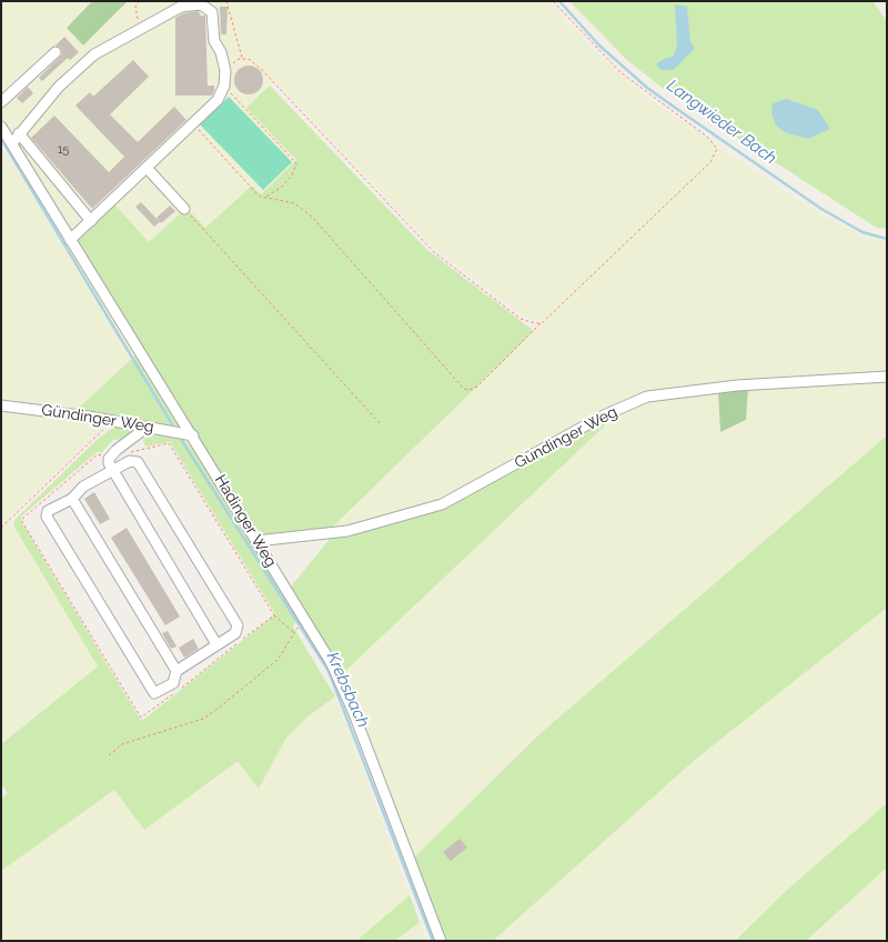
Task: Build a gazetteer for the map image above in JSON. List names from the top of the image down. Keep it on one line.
{"streets":{"street":["Gündinger Weg","Hadinger Weg"]},"crossings":[["Gündinger Weg","Hadinger Weg"]],"water":["Langwieder Bach","Krebsbach"],"house_numbers":["15"]}
